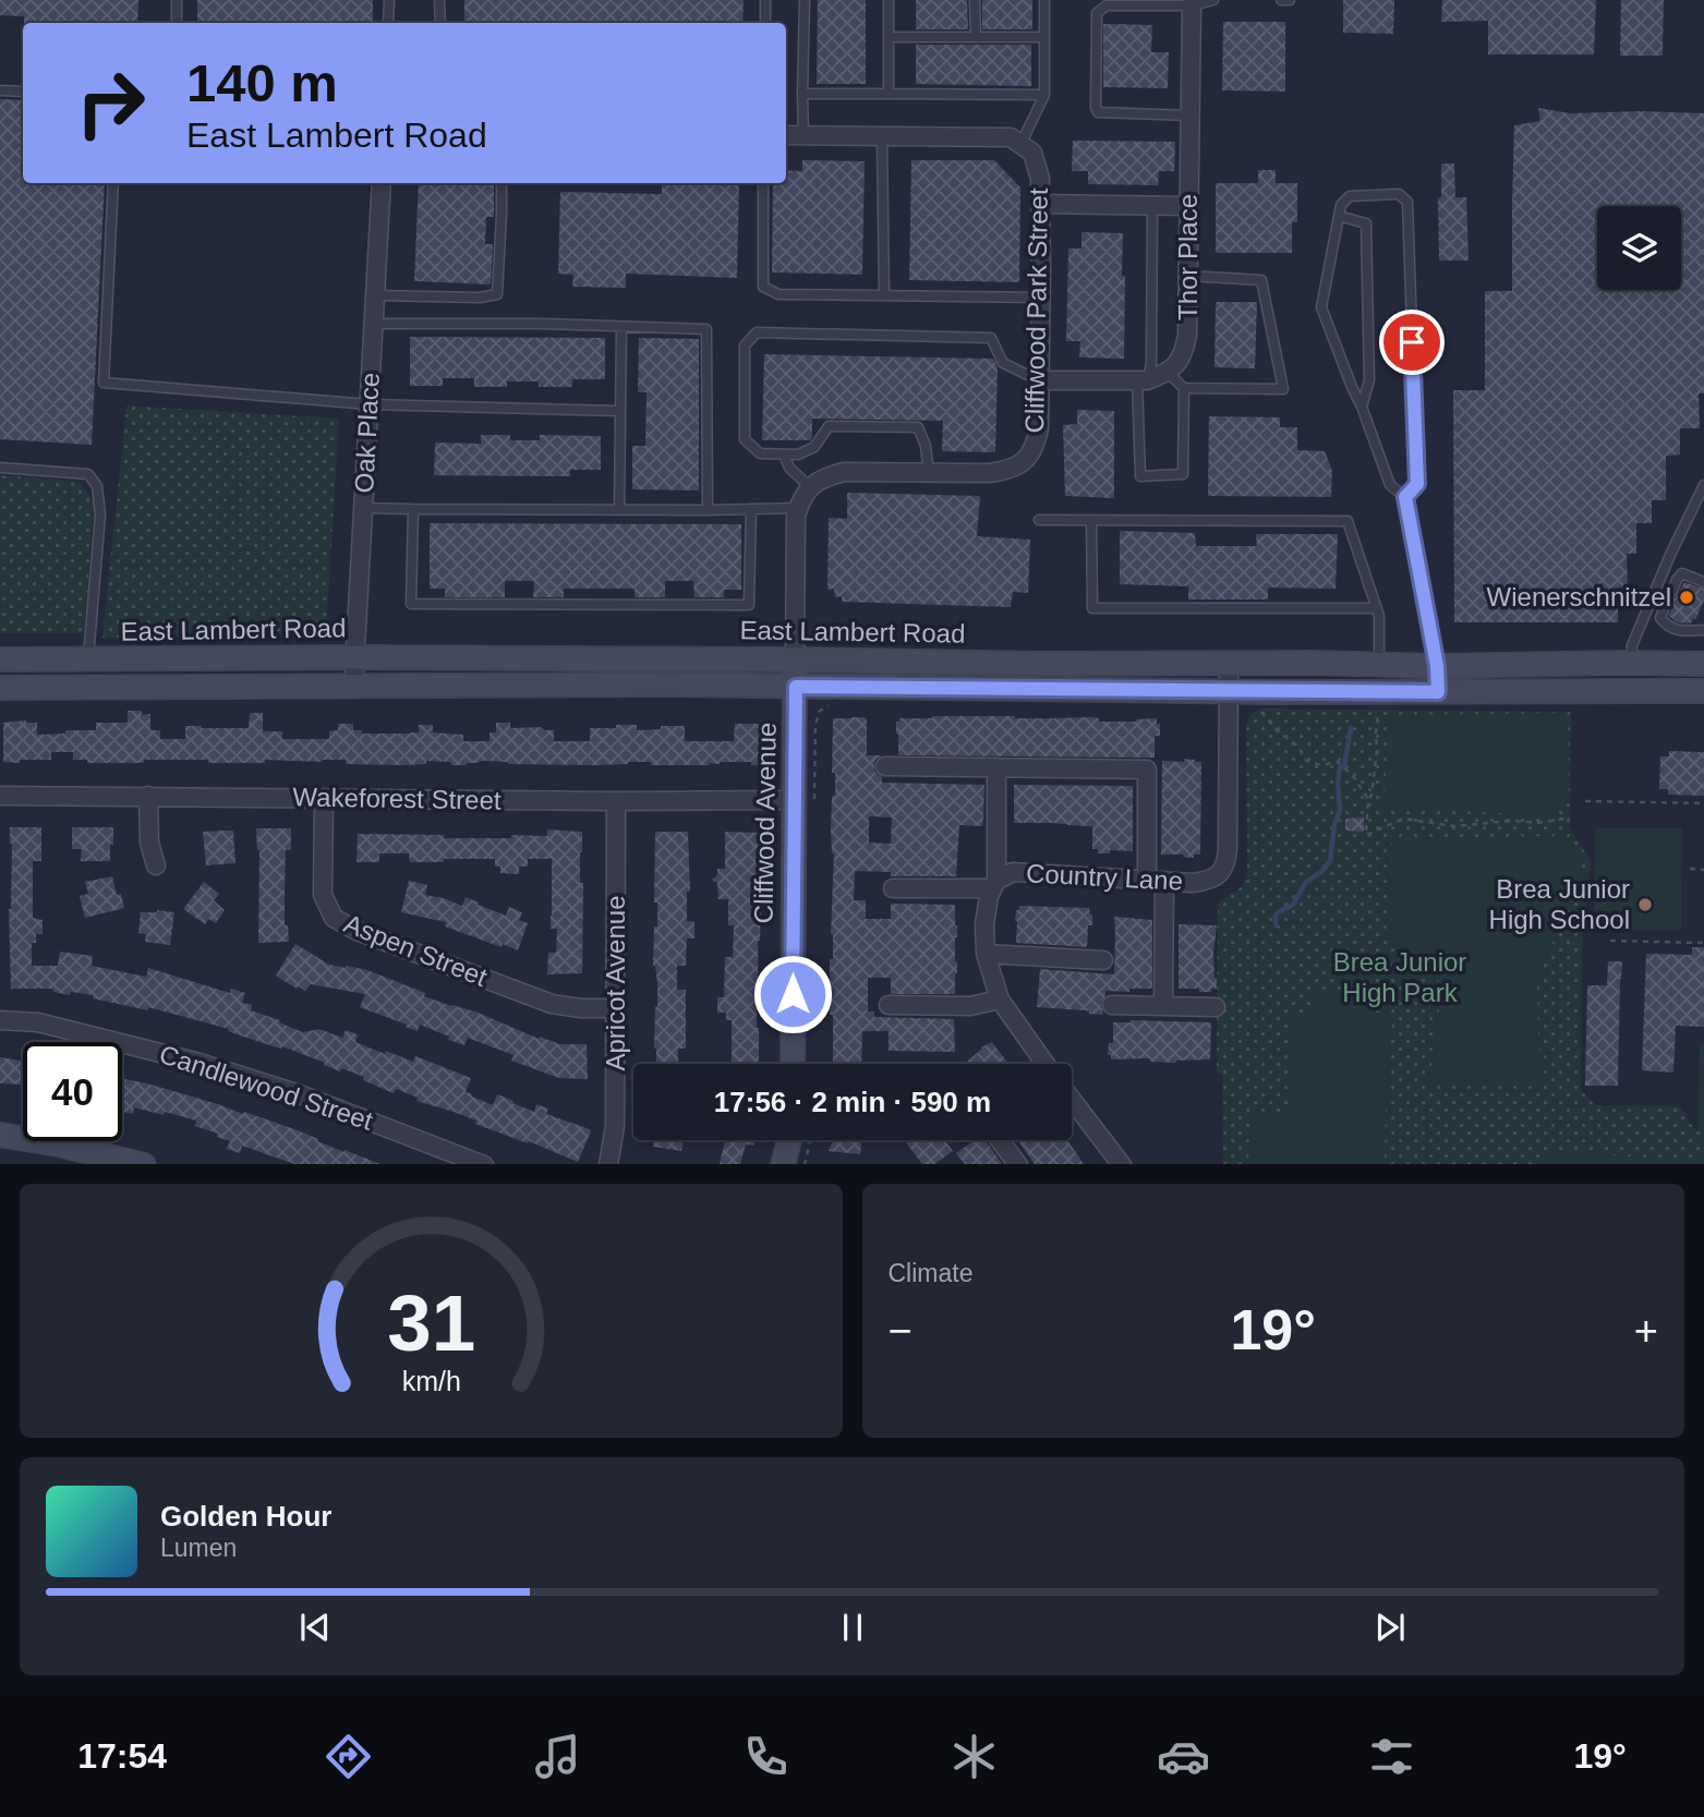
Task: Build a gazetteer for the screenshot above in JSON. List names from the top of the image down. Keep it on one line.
{"streets":{"main road":["East Lambert Road","Cliffwood Avenue"],"street":["Thor Place","Cliffwood Park Street","Oak Place","Wakeforest Street","Country Lane","Aspen Street","Apricot Avenue","Candlewood Street"]},"crossings":[["Oak Place","East Lambert Road"],["East Lambert Road","Cliffwood Avenue"],["East Lambert Road","Country Lane"],["Wakeforest Street","Cliffwood Avenue"],["Wakeforest Street","Aspen Street"],["Wakeforest Street","Apricot Avenue"],["Aspen Street","Apricot Avenue"]],"parks":["Brea Junior High Park"],"places":["Wienerschnitzel","Brea Junior High School"],"page":{"turn":["140 m","East Lambert Road"],"limit":"40","trip":"17:56 · 2 min · 590 m","tile":"Climate","heat":["−","19°","+"],"song":["Golden Hour","Lumen"],"tabs":["17:54","19°"],"gauge":["31","km/h"]}}
